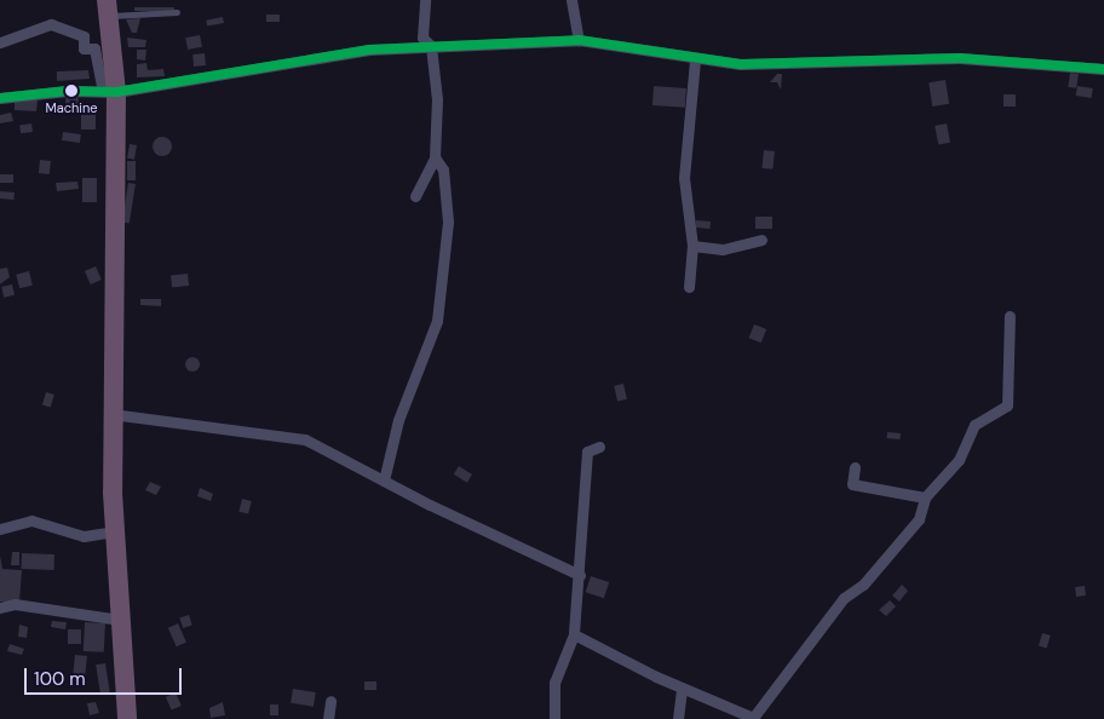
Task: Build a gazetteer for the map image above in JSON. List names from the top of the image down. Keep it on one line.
{"places":["Machine"],"scale_bar":"100 m"}
